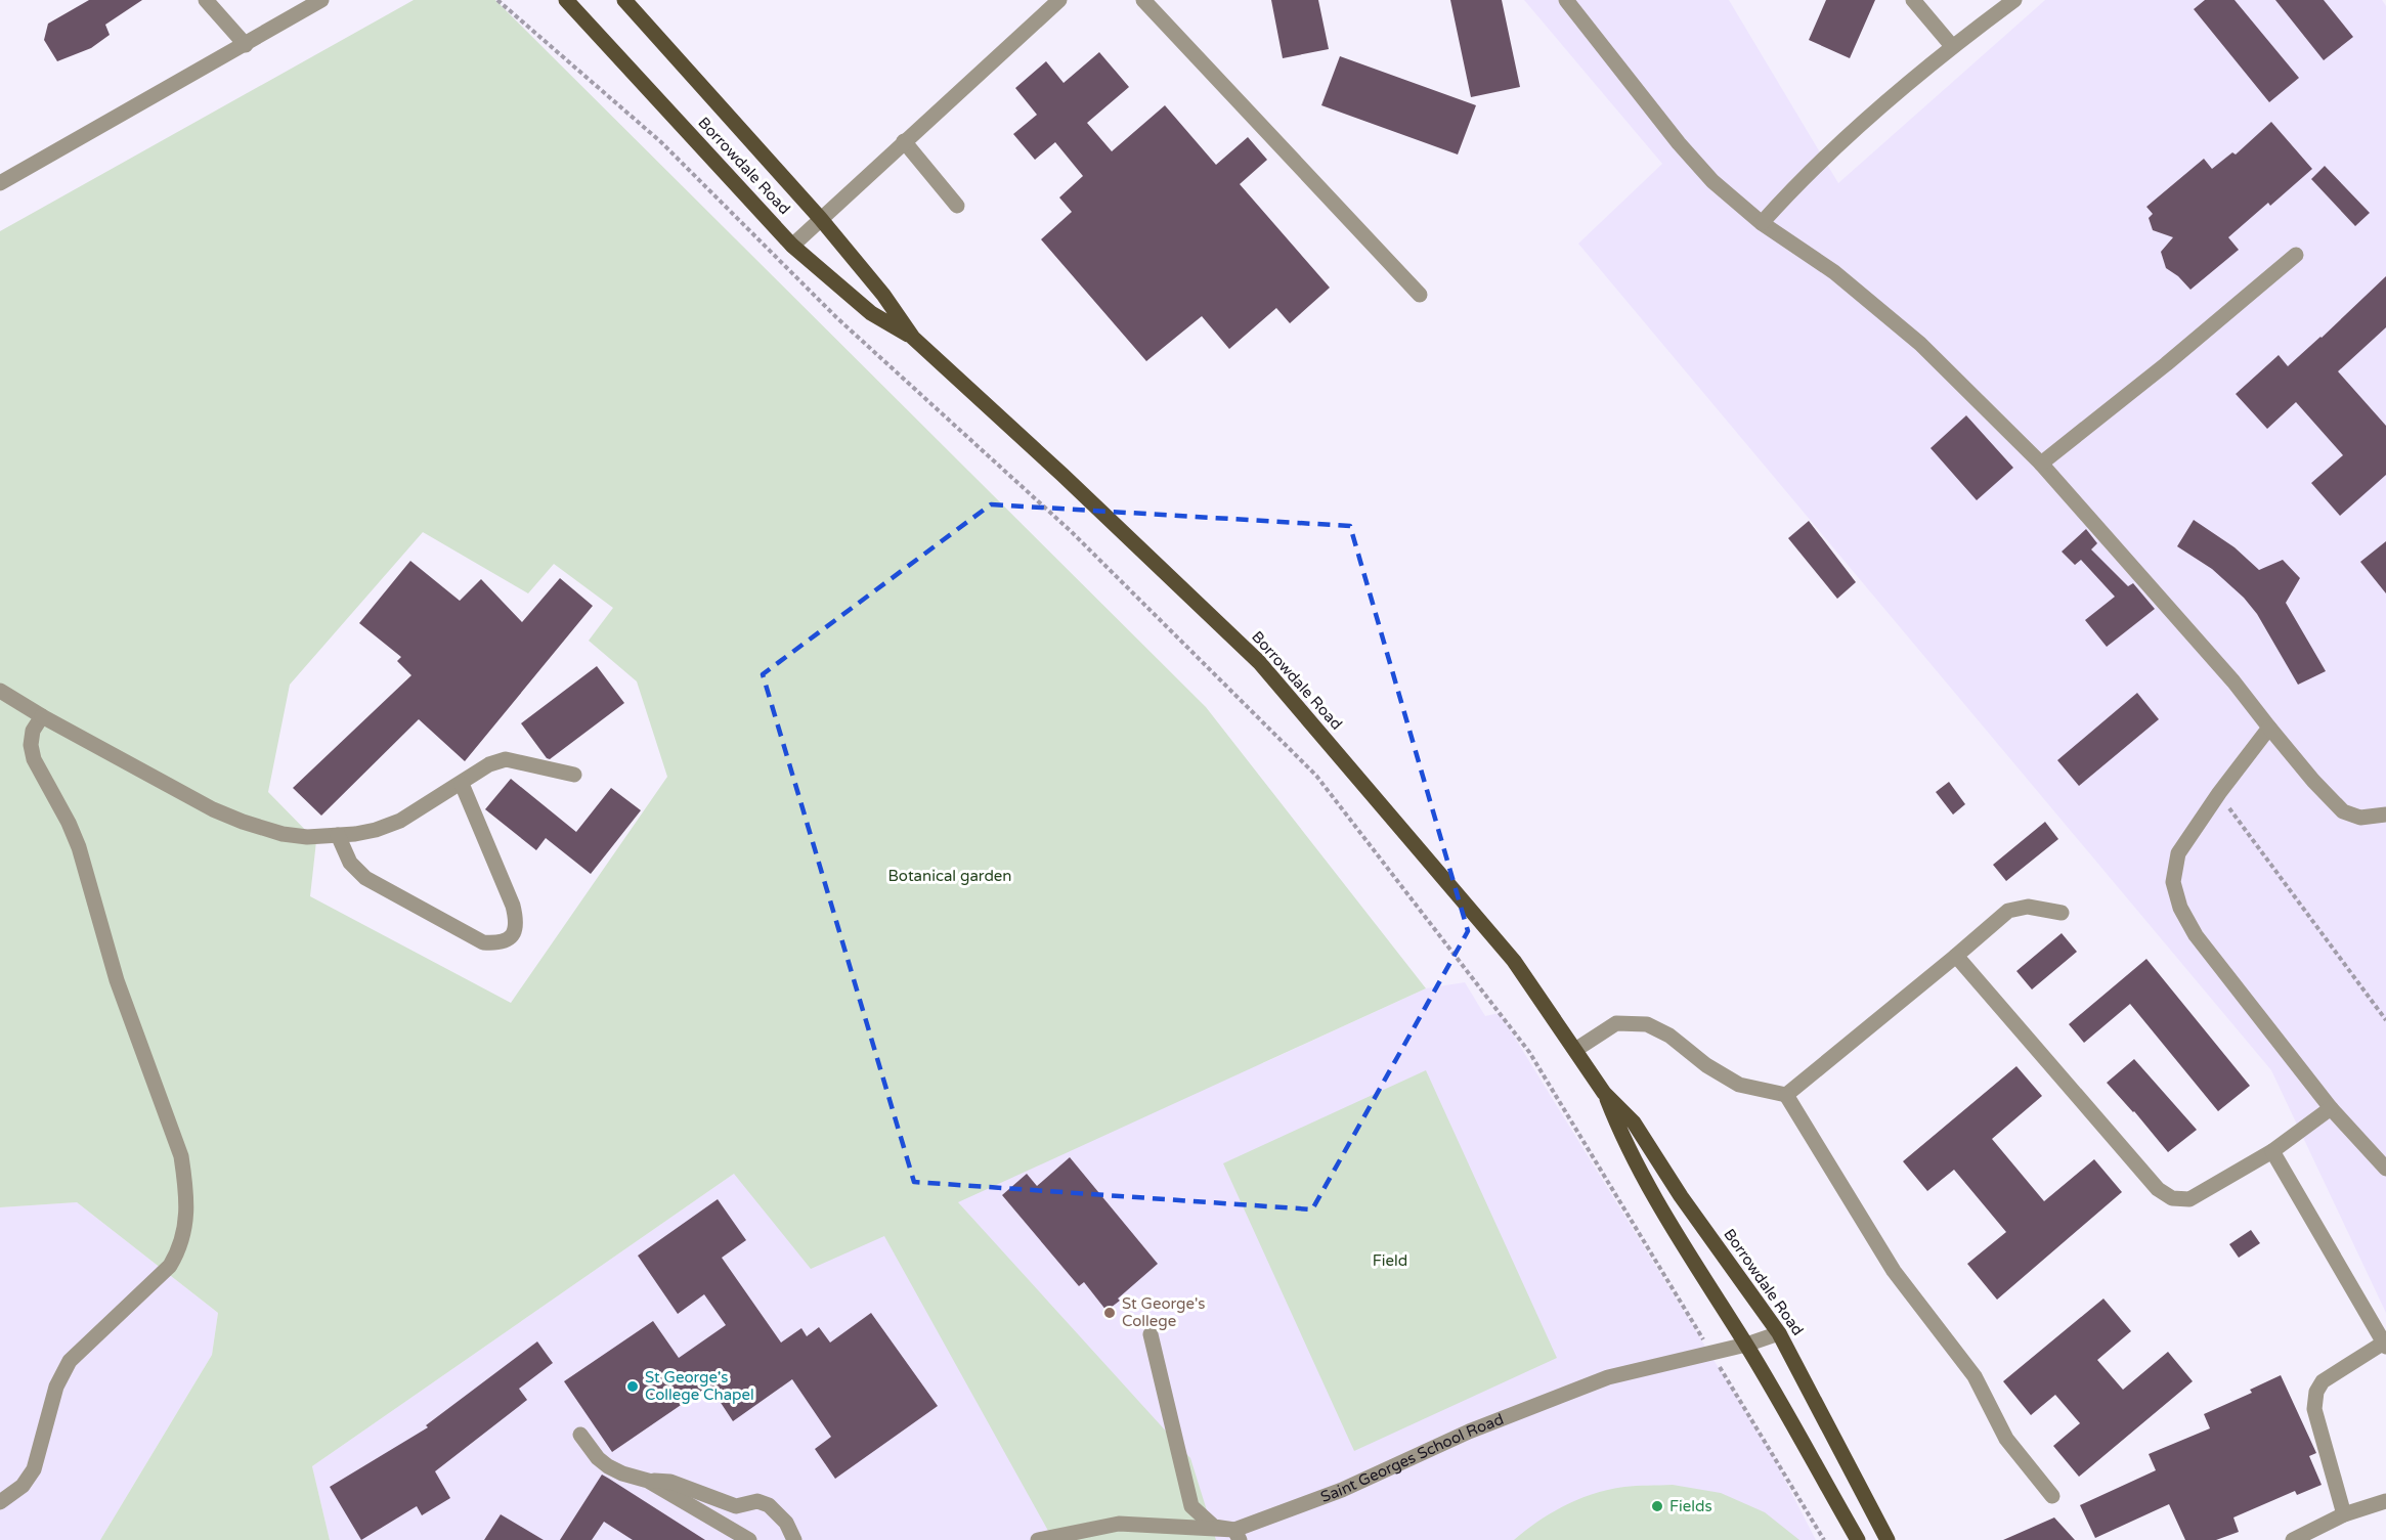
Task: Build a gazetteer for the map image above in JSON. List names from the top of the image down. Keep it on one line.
{"streets":{"main road":["Borrowdale Road"],"street":["Saint Georges School Road"]},"crossings":[["Borrowdale Road","Saint Georges School Road"]],"parks":["Botanical garden","Field"],"places":["St George's College","St George's College Chapel","Fields"]}
